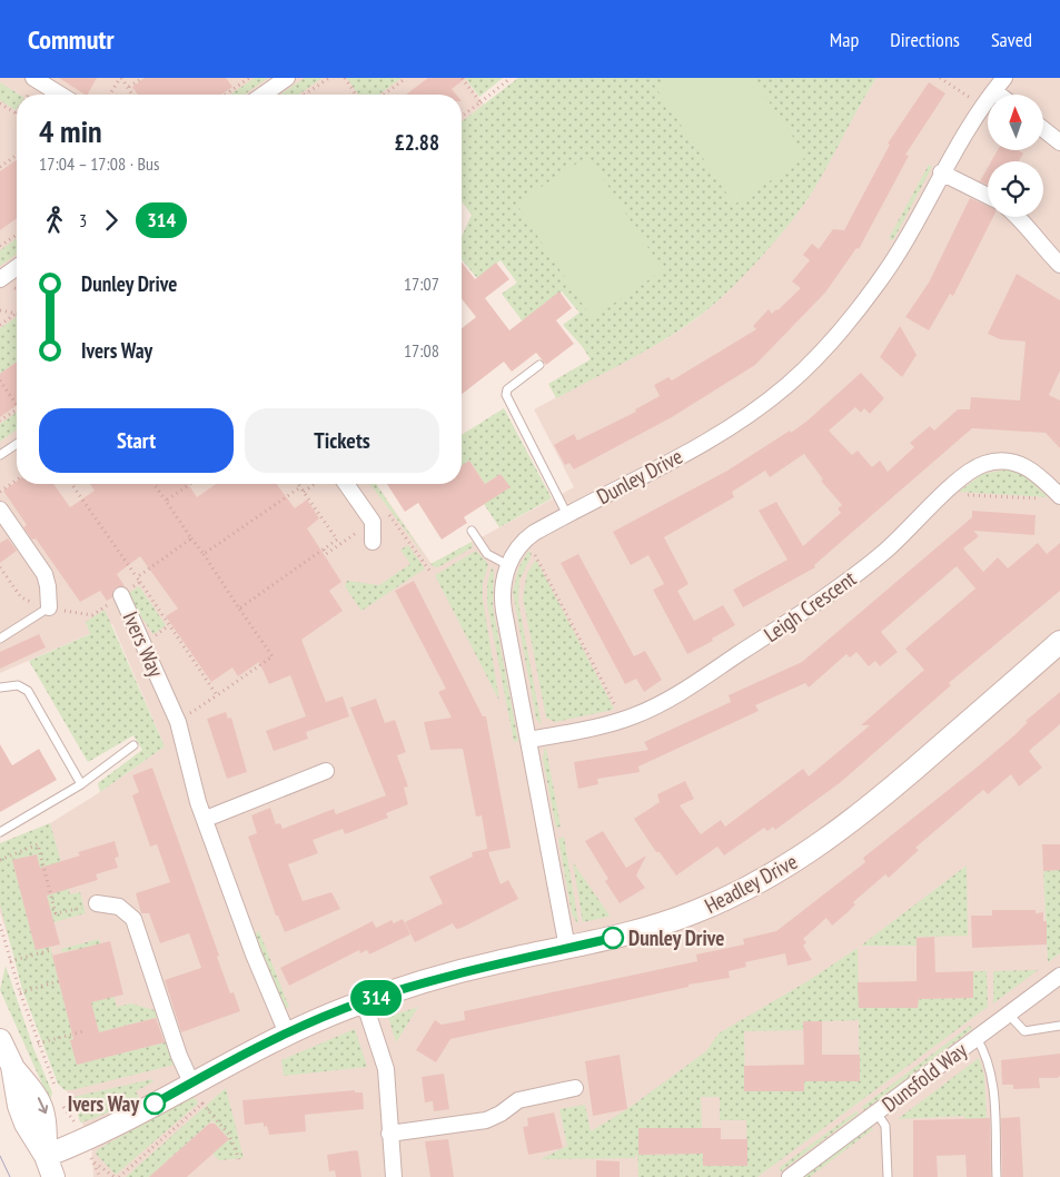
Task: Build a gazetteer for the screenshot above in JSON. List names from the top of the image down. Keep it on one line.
{"streets":{"street":["Dunley Drive","Leigh Crescent","Ivers Way","Headley Drive","Dunsfold Way"]},"crossings":[["Dunley Drive","Leigh Crescent"],["Dunley Drive","Headley Drive"],["Ivers Way","Headley Drive"]],"places":["Dunley Drive","Ivers Way"],"lines":["bus line 314"],"north":"top","page":{"header":"Commutr","nav":["Map","Directions","Saved"],"on_map":"314","heading":["4 min","17:04 – 17:08 · Bus","£2.88"],"legs":["3","314"],"list":[{"name":"Dunley Drive","value":"17:07"},{"name":"Ivers Way","value":"17:08"}],"buttons":["Start","Tickets"]}}
